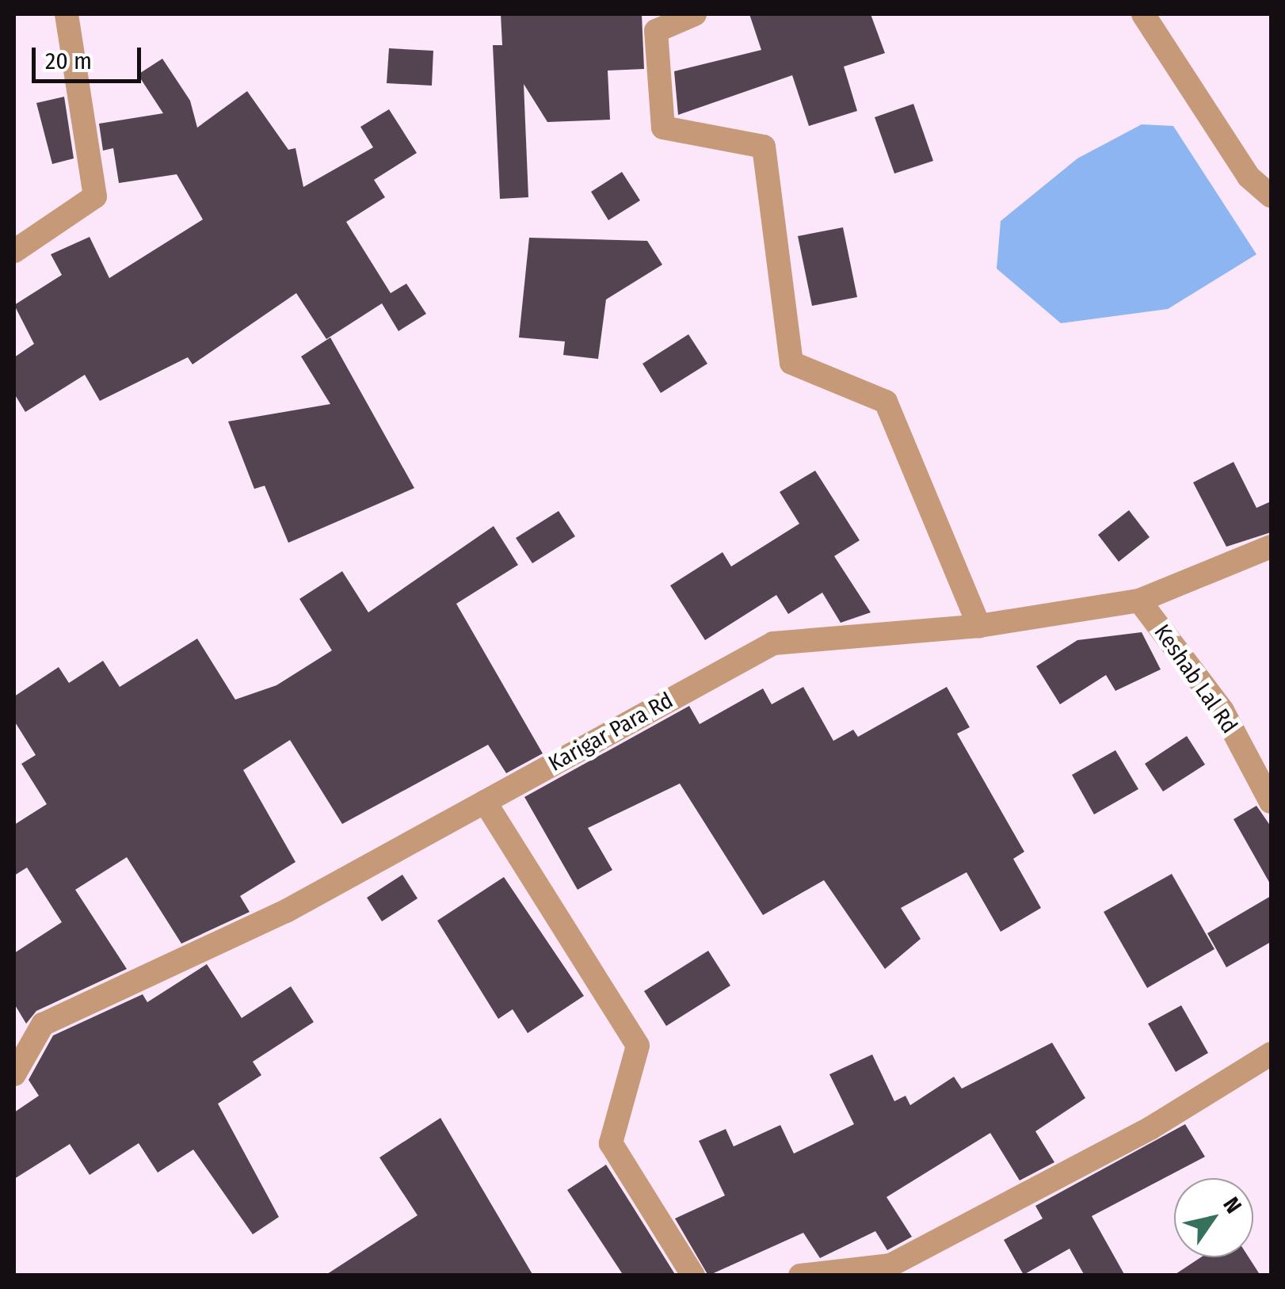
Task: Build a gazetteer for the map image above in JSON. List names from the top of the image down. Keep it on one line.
{"streets":{"street":["Keshab Lal Rd","Karigar Para Rd"]},"crossings":[["Keshab Lal Rd","Karigar Para Rd"]],"scale_bar":"20 m","north":"top right"}
